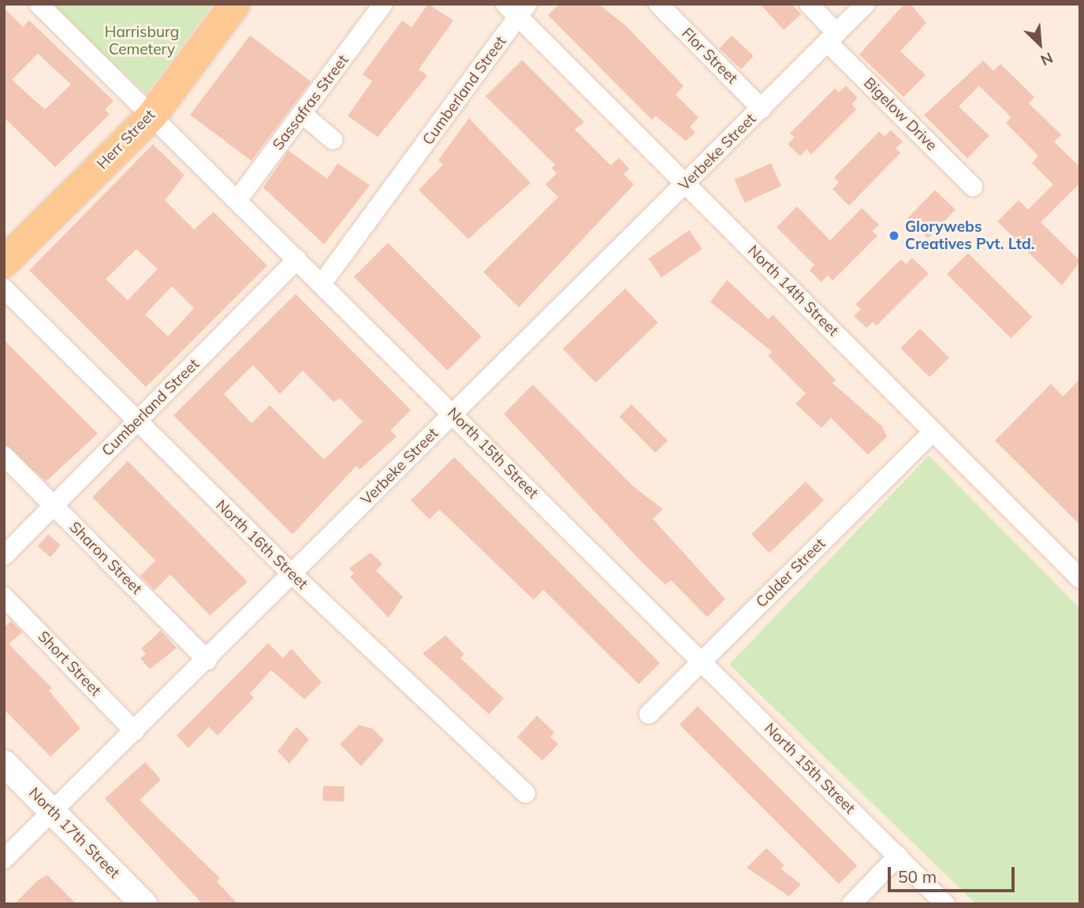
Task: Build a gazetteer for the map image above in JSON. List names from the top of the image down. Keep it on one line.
{"streets":{"main road":["Herr Street","North 17th Street"],"street":["Flor Street","Cumberland Street","Sassafras Street","Bigelow Drive","Verbeke Street","North 14th Street","North 15th Street","North 16th Street","Sharon Street","Calder Street","Short Street"]},"crossings":[["Flor Street","Verbeke Street"],["Cumberland Street","North 14th Street"],["Cumberland Street","North 15th Street"],["Cumberland Street","North 16th Street"],["Cumberland Street","Sharon Street"],["Sassafras Street","North 15th Street"],["Bigelow Drive","Verbeke Street"],["Herr Street","North 15th Street"],["Verbeke Street","North 14th Street"],["Verbeke Street","North 15th Street"],["Verbeke Street","North 16th Street"],["Verbeke Street","Sharon Street"],["Verbeke Street","Short Street"],["Verbeke Street","North 17th Street"],["North 14th Street","Calder Street"],["North 15th Street","Calder Street"]],"parks":["Harrisburg Cemetery"],"places":["Glorywebs Creatives Pvt. Ltd."],"scale_bar":"50 m","north":"bottom right"}
